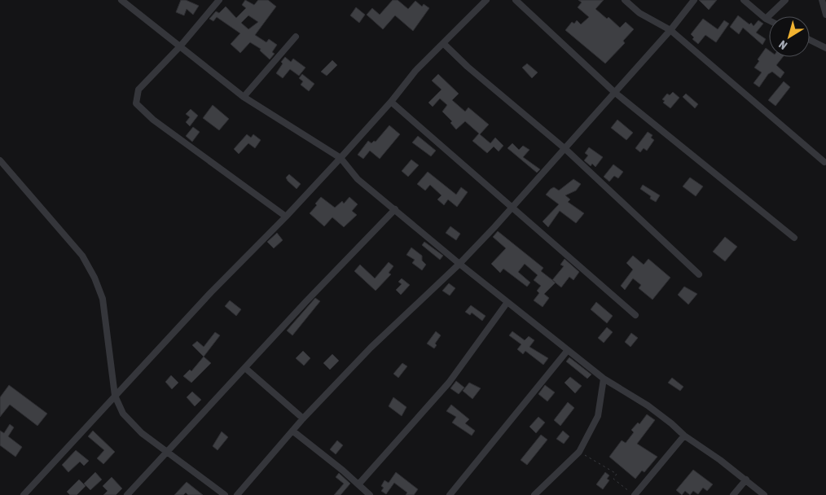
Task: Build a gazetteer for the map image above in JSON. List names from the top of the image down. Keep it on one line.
{"north":"bottom left"}
